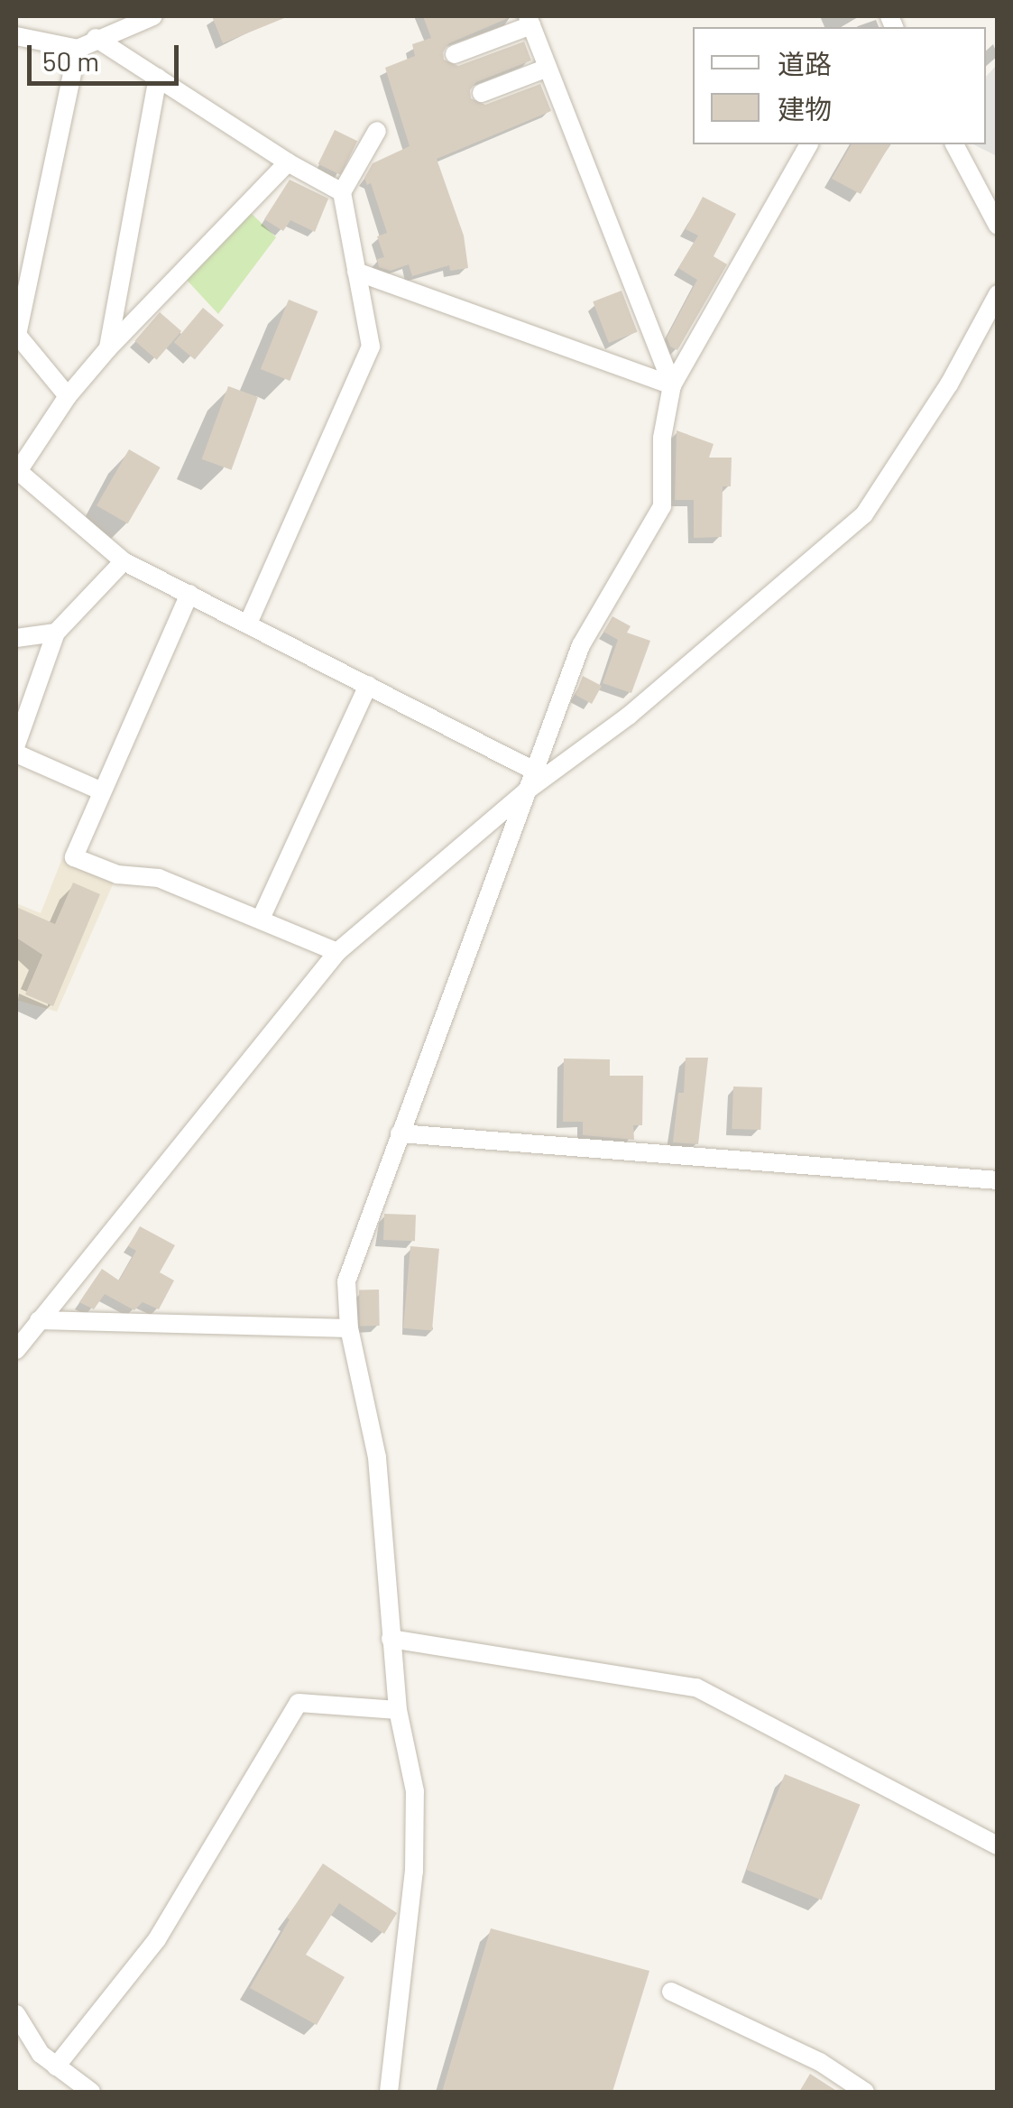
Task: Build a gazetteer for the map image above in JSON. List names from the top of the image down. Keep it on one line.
{"legend":["道路","建物"],"scale_bar":"50 m"}
